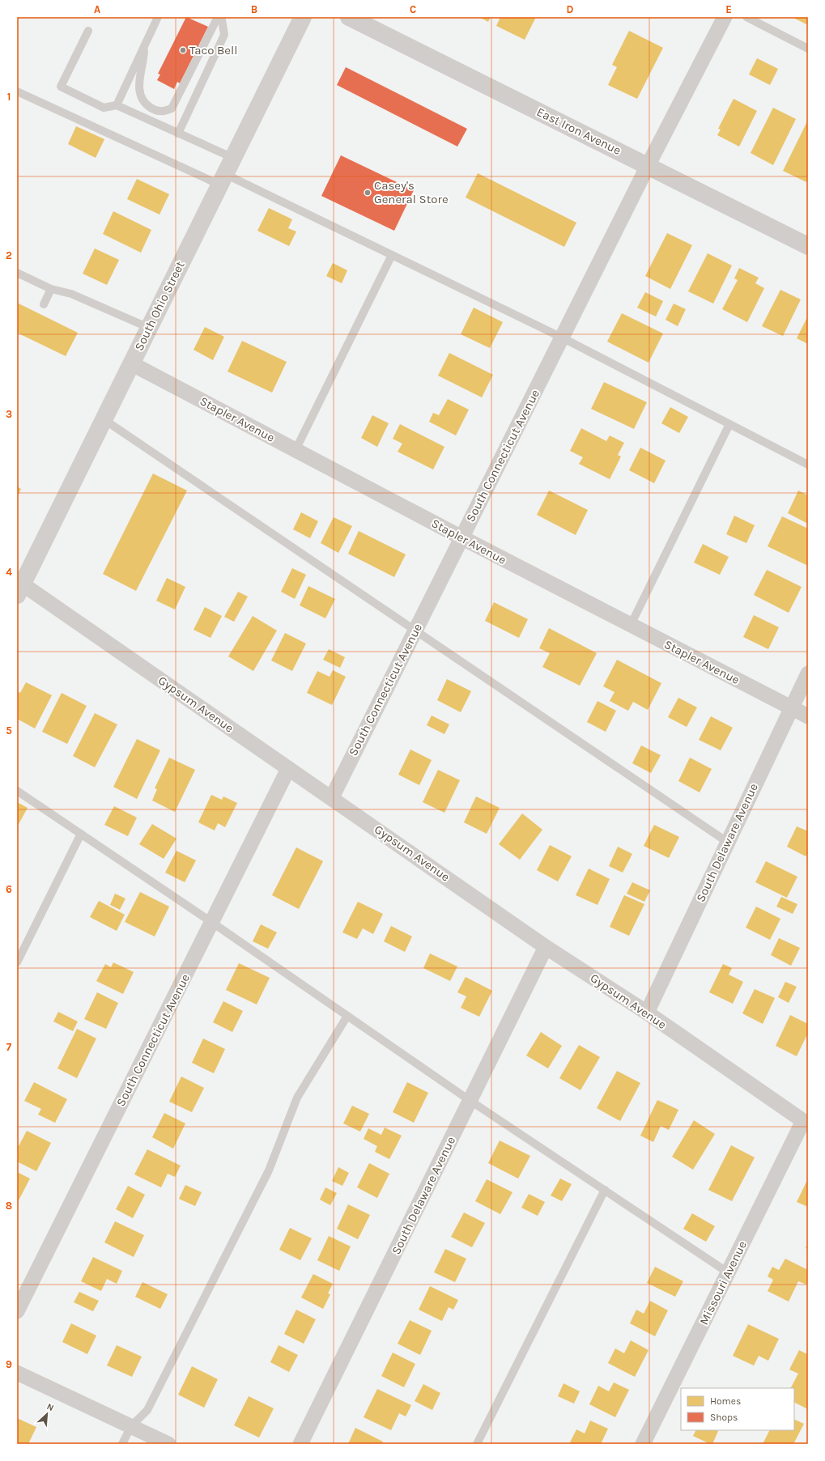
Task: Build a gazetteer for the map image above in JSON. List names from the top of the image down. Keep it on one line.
{"streets":{"main road":["South Ohio Street"],"street":["East Iron Avenue","Stapler Avenue","South Connecticut Avenue","Gypsum Avenue","South Delaware Avenue","Missouri Avenue"]},"crossings":[["East Iron Avenue","South Connecticut Avenue"],["South Ohio Street","Stapler Avenue"],["South Ohio Street","Gypsum Avenue"],["Stapler Avenue","South Connecticut Avenue"],["Stapler Avenue","South Delaware Avenue"],["South Connecticut Avenue","Gypsum Avenue"],["Gypsum Avenue","South Delaware Avenue"],["Gypsum Avenue","Missouri Avenue"]],"places":["Taco Bell","Casey's General Store"],"legend":["Homes","Shops"],"north":"top right","grid":{"columns":["A","B","C","D","E"],"rows":["1","2","3","4","5","6","7","8","9"]}}
